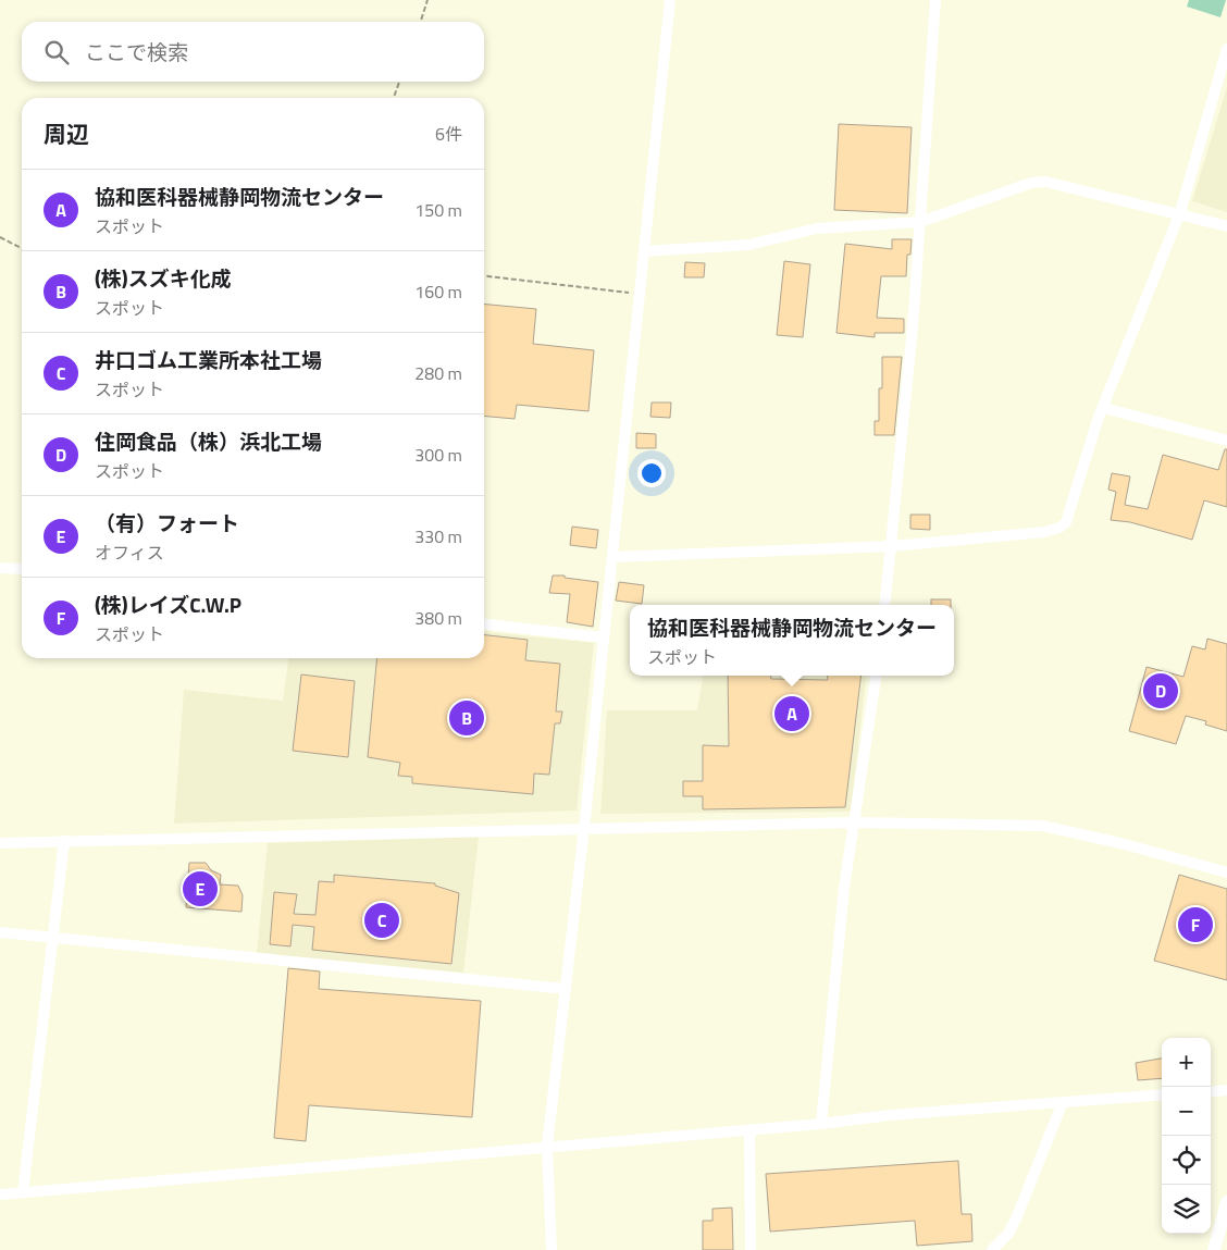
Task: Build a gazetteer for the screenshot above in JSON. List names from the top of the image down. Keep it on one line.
{"page":{"search":"ここで検索","heading":["周辺","6件"],"list":[{"mark":"A","name":"協和医科器械静岡物流センター","note":"スポット","value":"150 m"},{"mark":"B","name":"(株)スズキ化成","note":"スポット","value":"160 m"},{"mark":"C","name":"井口ゴム工業所本社工場","note":"スポット","value":"280 m"},{"mark":"D","name":"住岡食品（株）浜北工場","note":"スポット","value":"300 m"},{"mark":"E","name":"（有）フォート","note":"オフィス","value":"330 m"},{"mark":"F","name":"(株)レイズC.W.P","note":"スポット","value":"380 m"}],"popup":["協和医科器械静岡物流センター","スポット"],"pins":["D","A","B","E","C","F"],"map_buttons":["+","−"]}}
